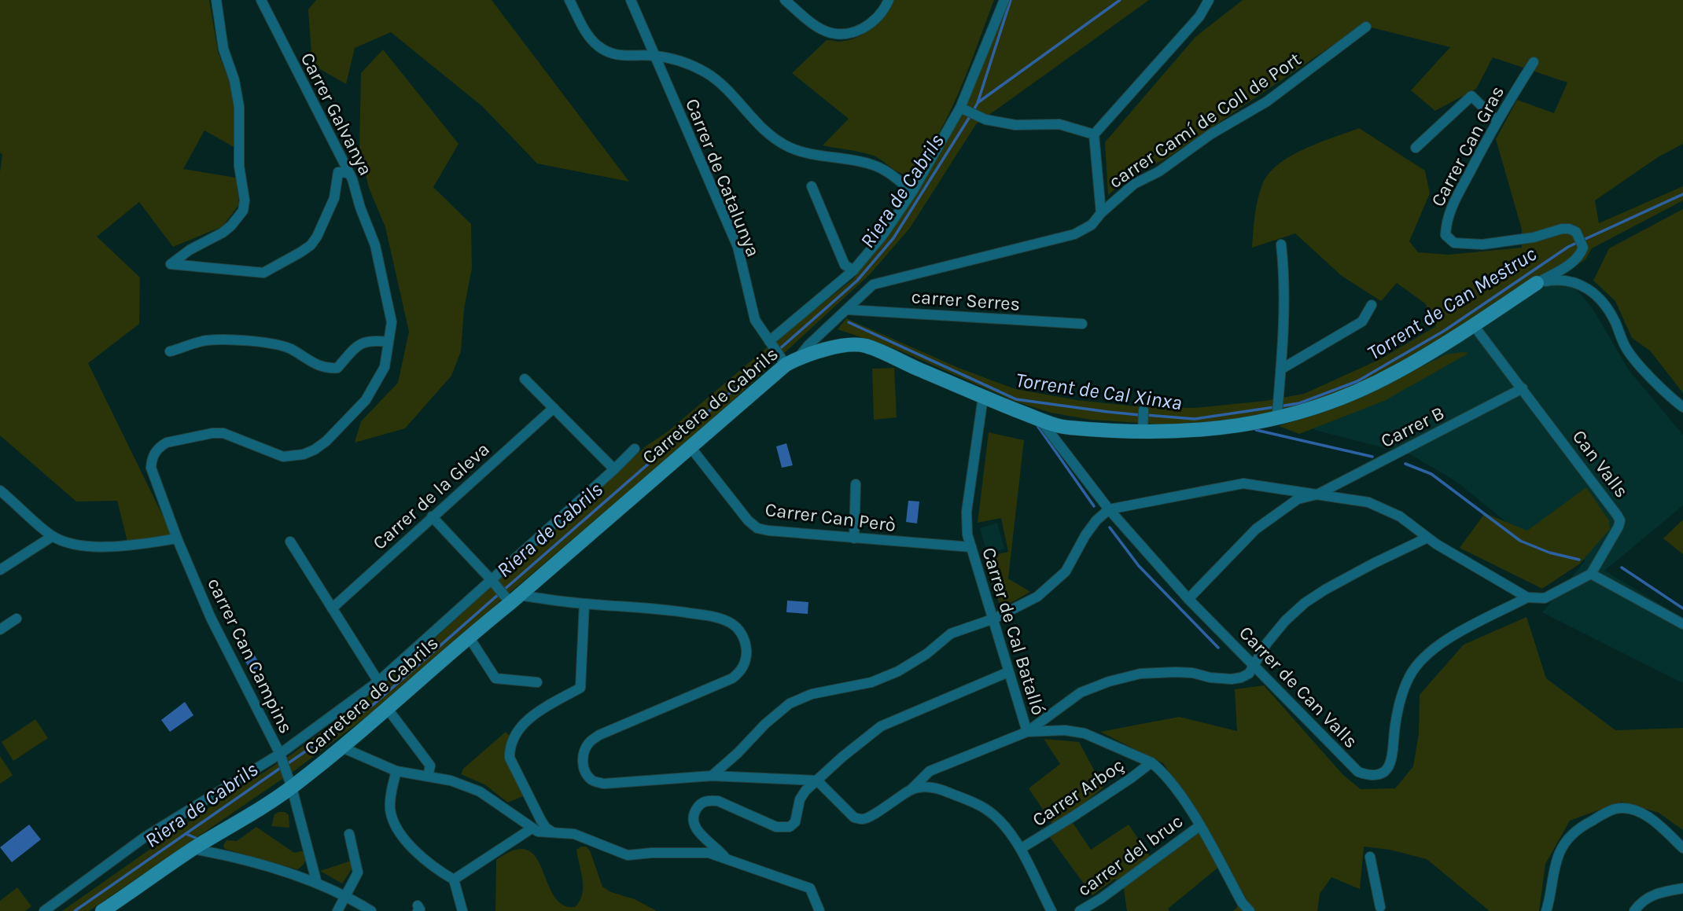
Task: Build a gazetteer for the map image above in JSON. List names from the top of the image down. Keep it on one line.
{"streets":{"street":["Carrer Galvanya","carrer Camí de Coll de Port","Carrer Can Gras","Carrer de Catalunya","carrer Serres","Carretera de Cabrils","Carrer B","Can Valls","Carrer de la Gleva","Carrer Can Però","Carrer de Cal Batalló","carrer Can Campins","Carrer de Can Valls","Carrer Arboç","carrer del bruc"]},"crossings":[["Carrer Galvanya","carrer Can Campins"],["carrer Camí de Coll de Port","carrer Serres"],["carrer Camí de Coll de Port","Carretera de Cabrils"],["Carrer Can Gras","Carretera de Cabrils"],["Carrer de Catalunya","Carretera de Cabrils"],["Carretera de Cabrils","Can Valls"],["Carretera de Cabrils","Carrer Can Però"],["Carretera de Cabrils","Carrer de Cal Batalló"],["Carretera de Cabrils","carrer Can Campins"],["Carretera de Cabrils","Carrer de Can Valls"],["Carrer B","Can Valls"],["Carrer B","Carrer de Can Valls"],["Carrer Can Però","Carrer de Cal Batalló"],["Carrer de Cal Batalló","Carrer Arboç"],["Carrer de Cal Batalló","carrer del bruc"]],"water":["Riera de Cabrils","Torrent de Can Mestruc","Torrent de Cal Xinxa"]}
